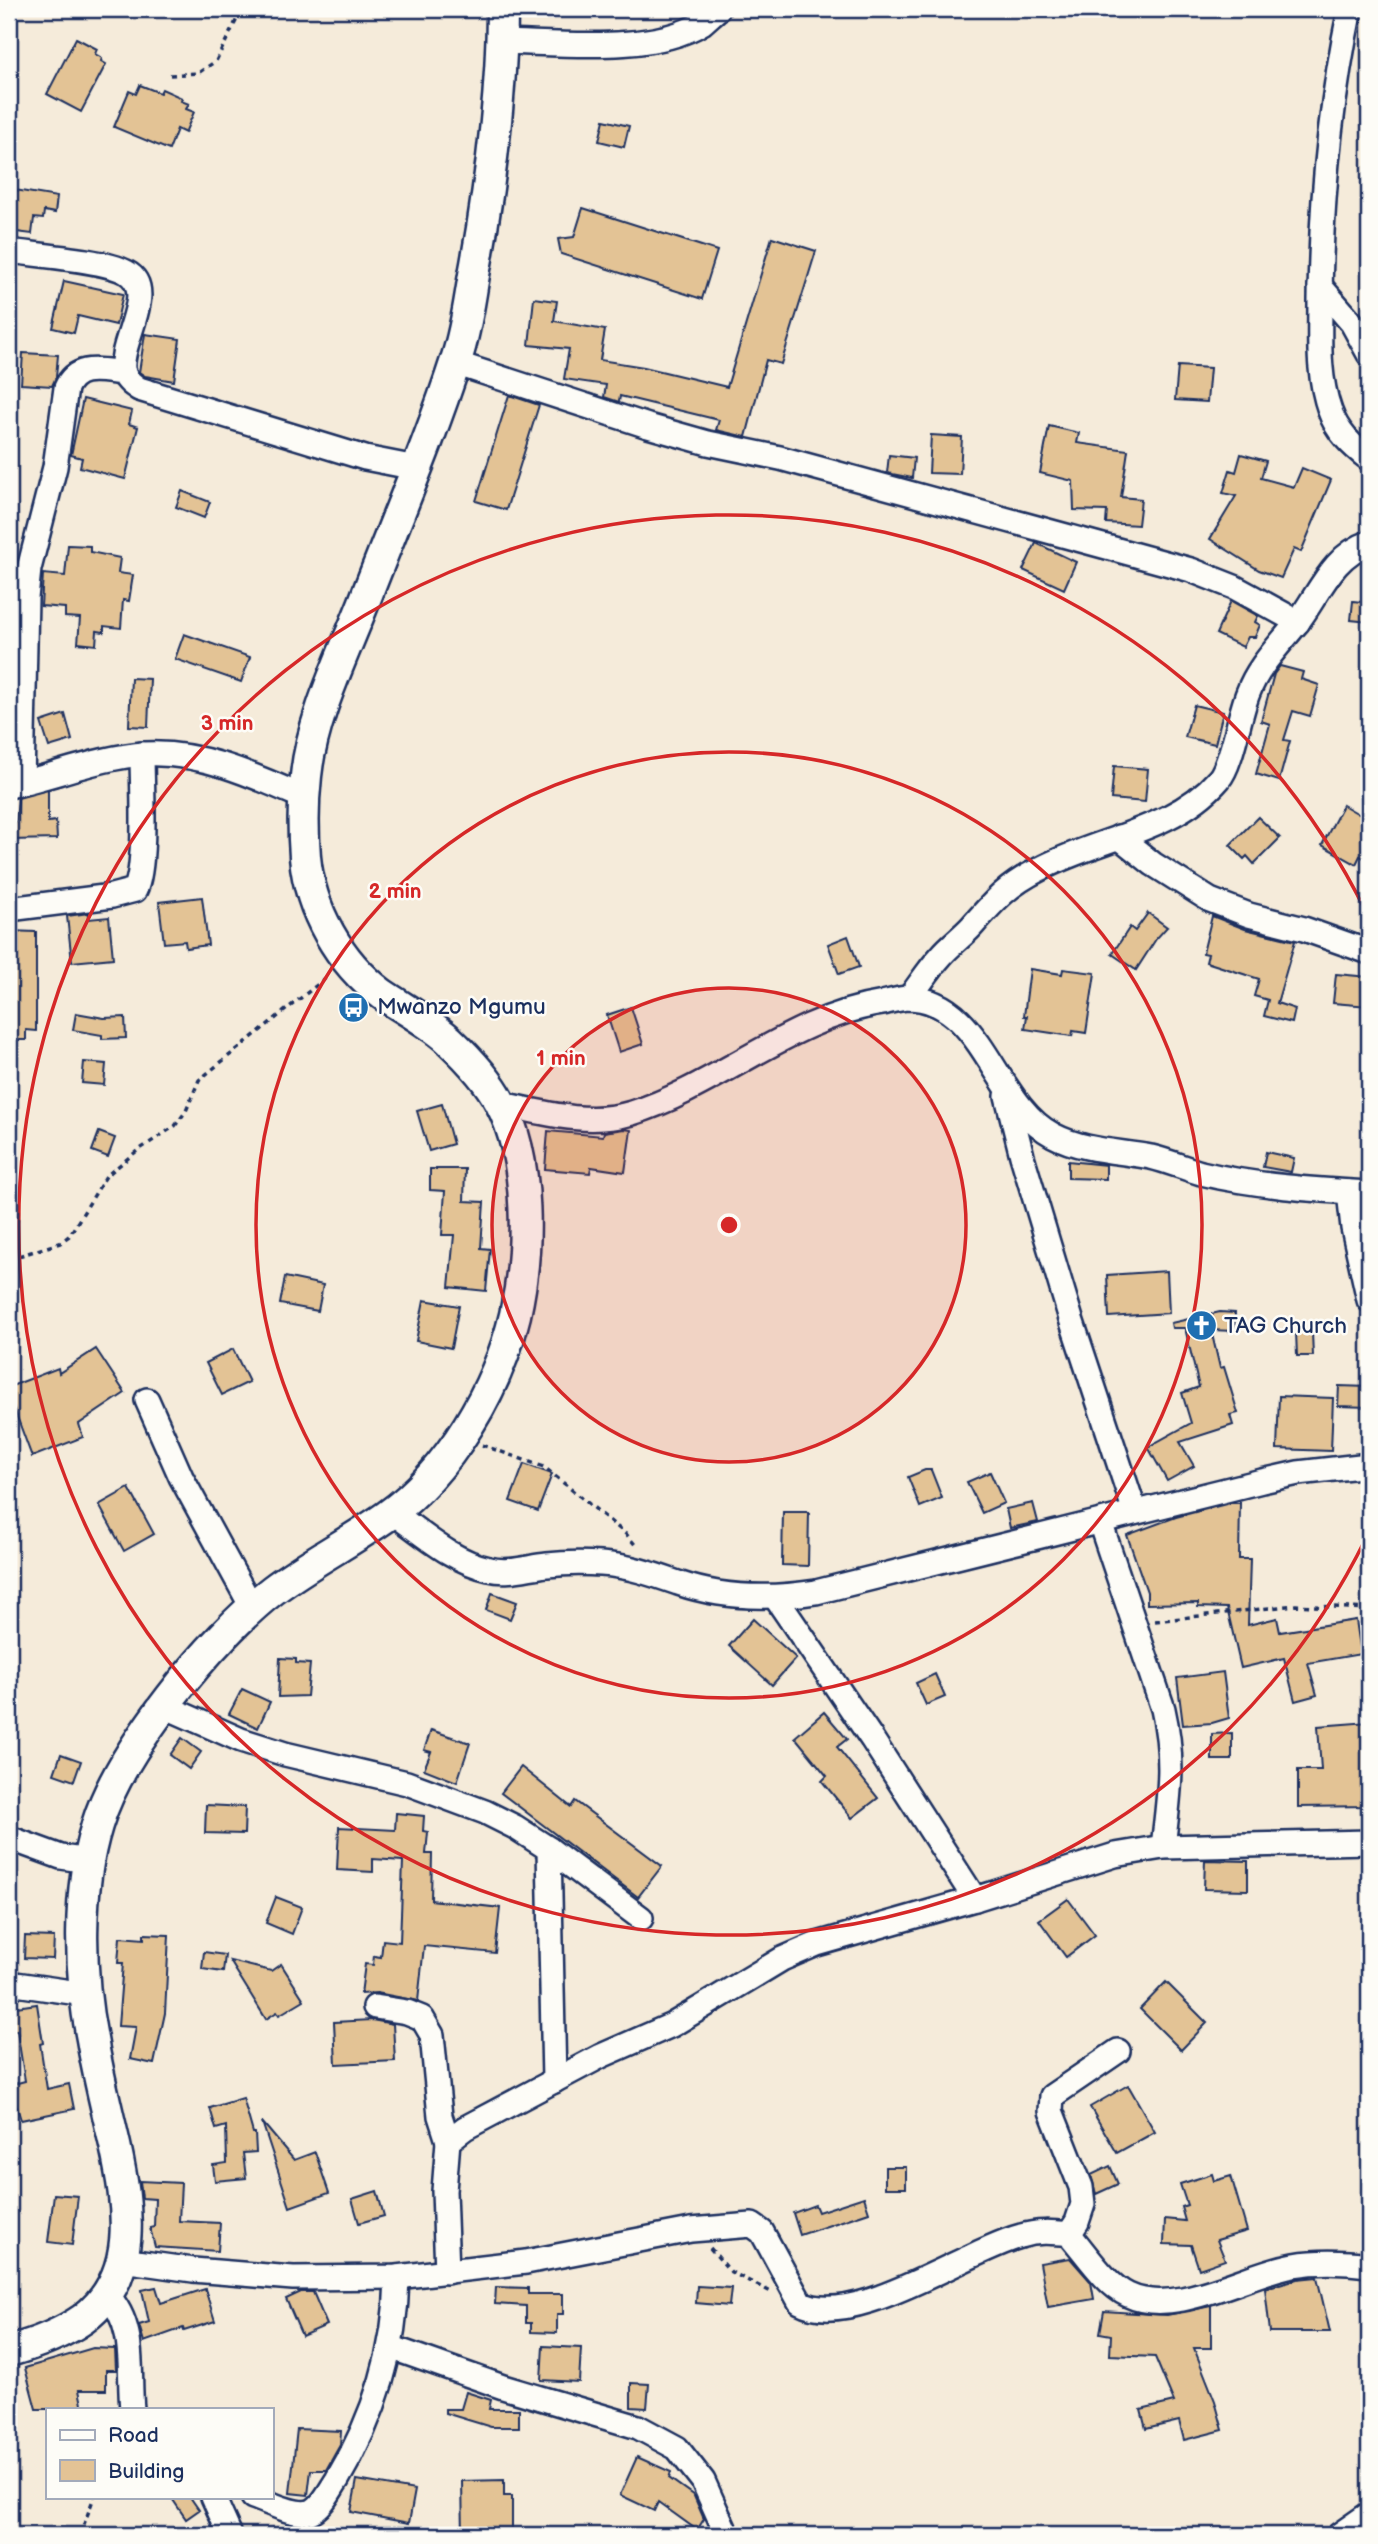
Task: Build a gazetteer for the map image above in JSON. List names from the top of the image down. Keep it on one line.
{"places":{"bus stop":["Mwanzo Mgumu"],"church":["TAG Church"]},"legend":["Road","Building"],"rings":["3 min","2 min","1 min"]}
